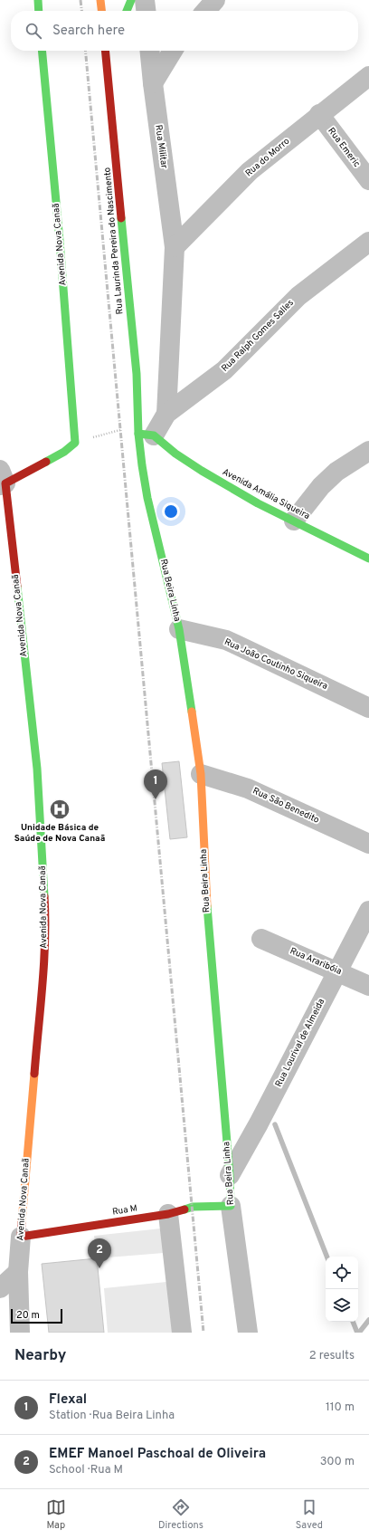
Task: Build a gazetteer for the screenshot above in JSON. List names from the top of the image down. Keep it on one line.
{"streets":{"street":["Rua Militar","Rua Emeric","Rua do Morro","Rua Laurinda Pereira do Nascimento","Avenida Nova Canaã","Rua Ralph Gomes Salles","Avenida Amália Siqueira","Rua Beira Linha","Rua João Coutinho Siqueira","Rua São Benedito","Rua Araribóia","Rua Lourival de Almeida","Rua M"]},"crossings":[["Rua Militar","Rua do Morro"],["Rua Militar","Rua Ralph Gomes Salles"],["Rua Emeric","Rua do Morro"],["Rua Laurinda Pereira do Nascimento","Rua Ralph Gomes Salles"],["Rua Laurinda Pereira do Nascimento","Avenida Amália Siqueira"],["Rua Laurinda Pereira do Nascimento","Rua Beira Linha"],["Avenida Nova Canaã","Rua M"],["Rua Ralph Gomes Salles","Avenida Amália Siqueira"],["Rua Ralph Gomes Salles","Rua Beira Linha"],["Avenida Amália Siqueira","Rua Beira Linha"],["Rua Beira Linha","Rua João Coutinho Siqueira"],["Rua Beira Linha","Rua São Benedito"],["Rua Beira Linha","Rua Lourival de Almeida"],["Rua Beira Linha","Rua M"],["Rua Araribóia","Rua Lourival de Almeida"]],"places":{"hospital":["Unidade Básica de Saúde de Nova Canaã"]},"scale_bar":"20 m","page":{"search":"Search here","pins":["1","2"],"scale":"20 m","heading":["Nearby","2 results"],"list":[{"mark":"1","name":"Flexal","note":"Station · Rua Beira Linha","value":"110 m"},{"mark":"2","name":"EMEF Manoel Paschoal de Oliveira","note":"School · Rua M","value":"300 m"}],"nav":["Map","Directions","Saved"]}}
